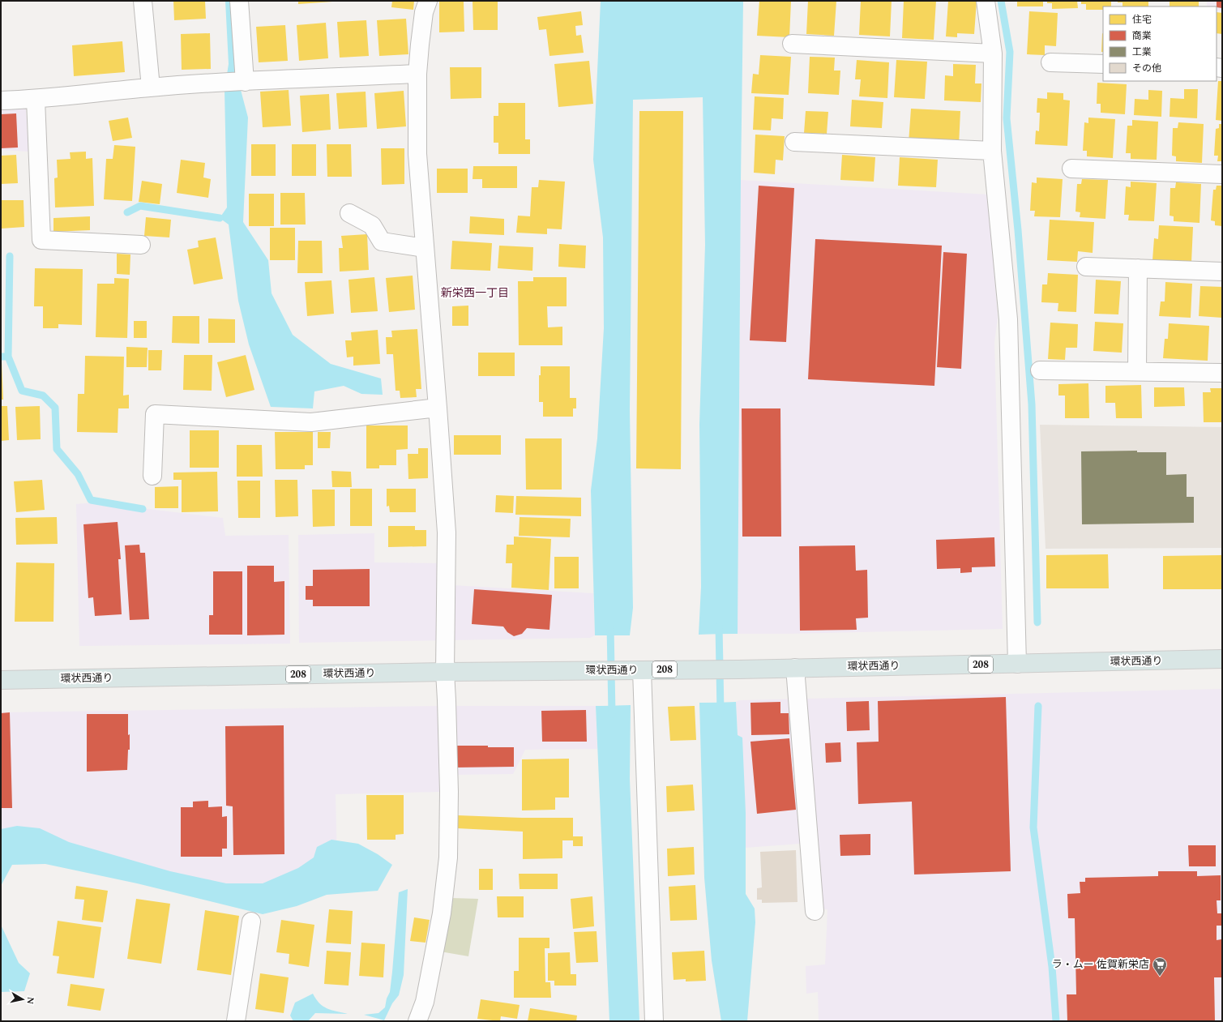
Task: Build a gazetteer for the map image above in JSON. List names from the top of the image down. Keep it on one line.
{"streets":{"highway":["環状西通り","208"]},"districts":["新栄西一丁目"],"places":{"supermarket":["ラ・ムー 佐賀新栄店"]},"legend":["住宅","商業","工業","その他"],"north":"right"}
